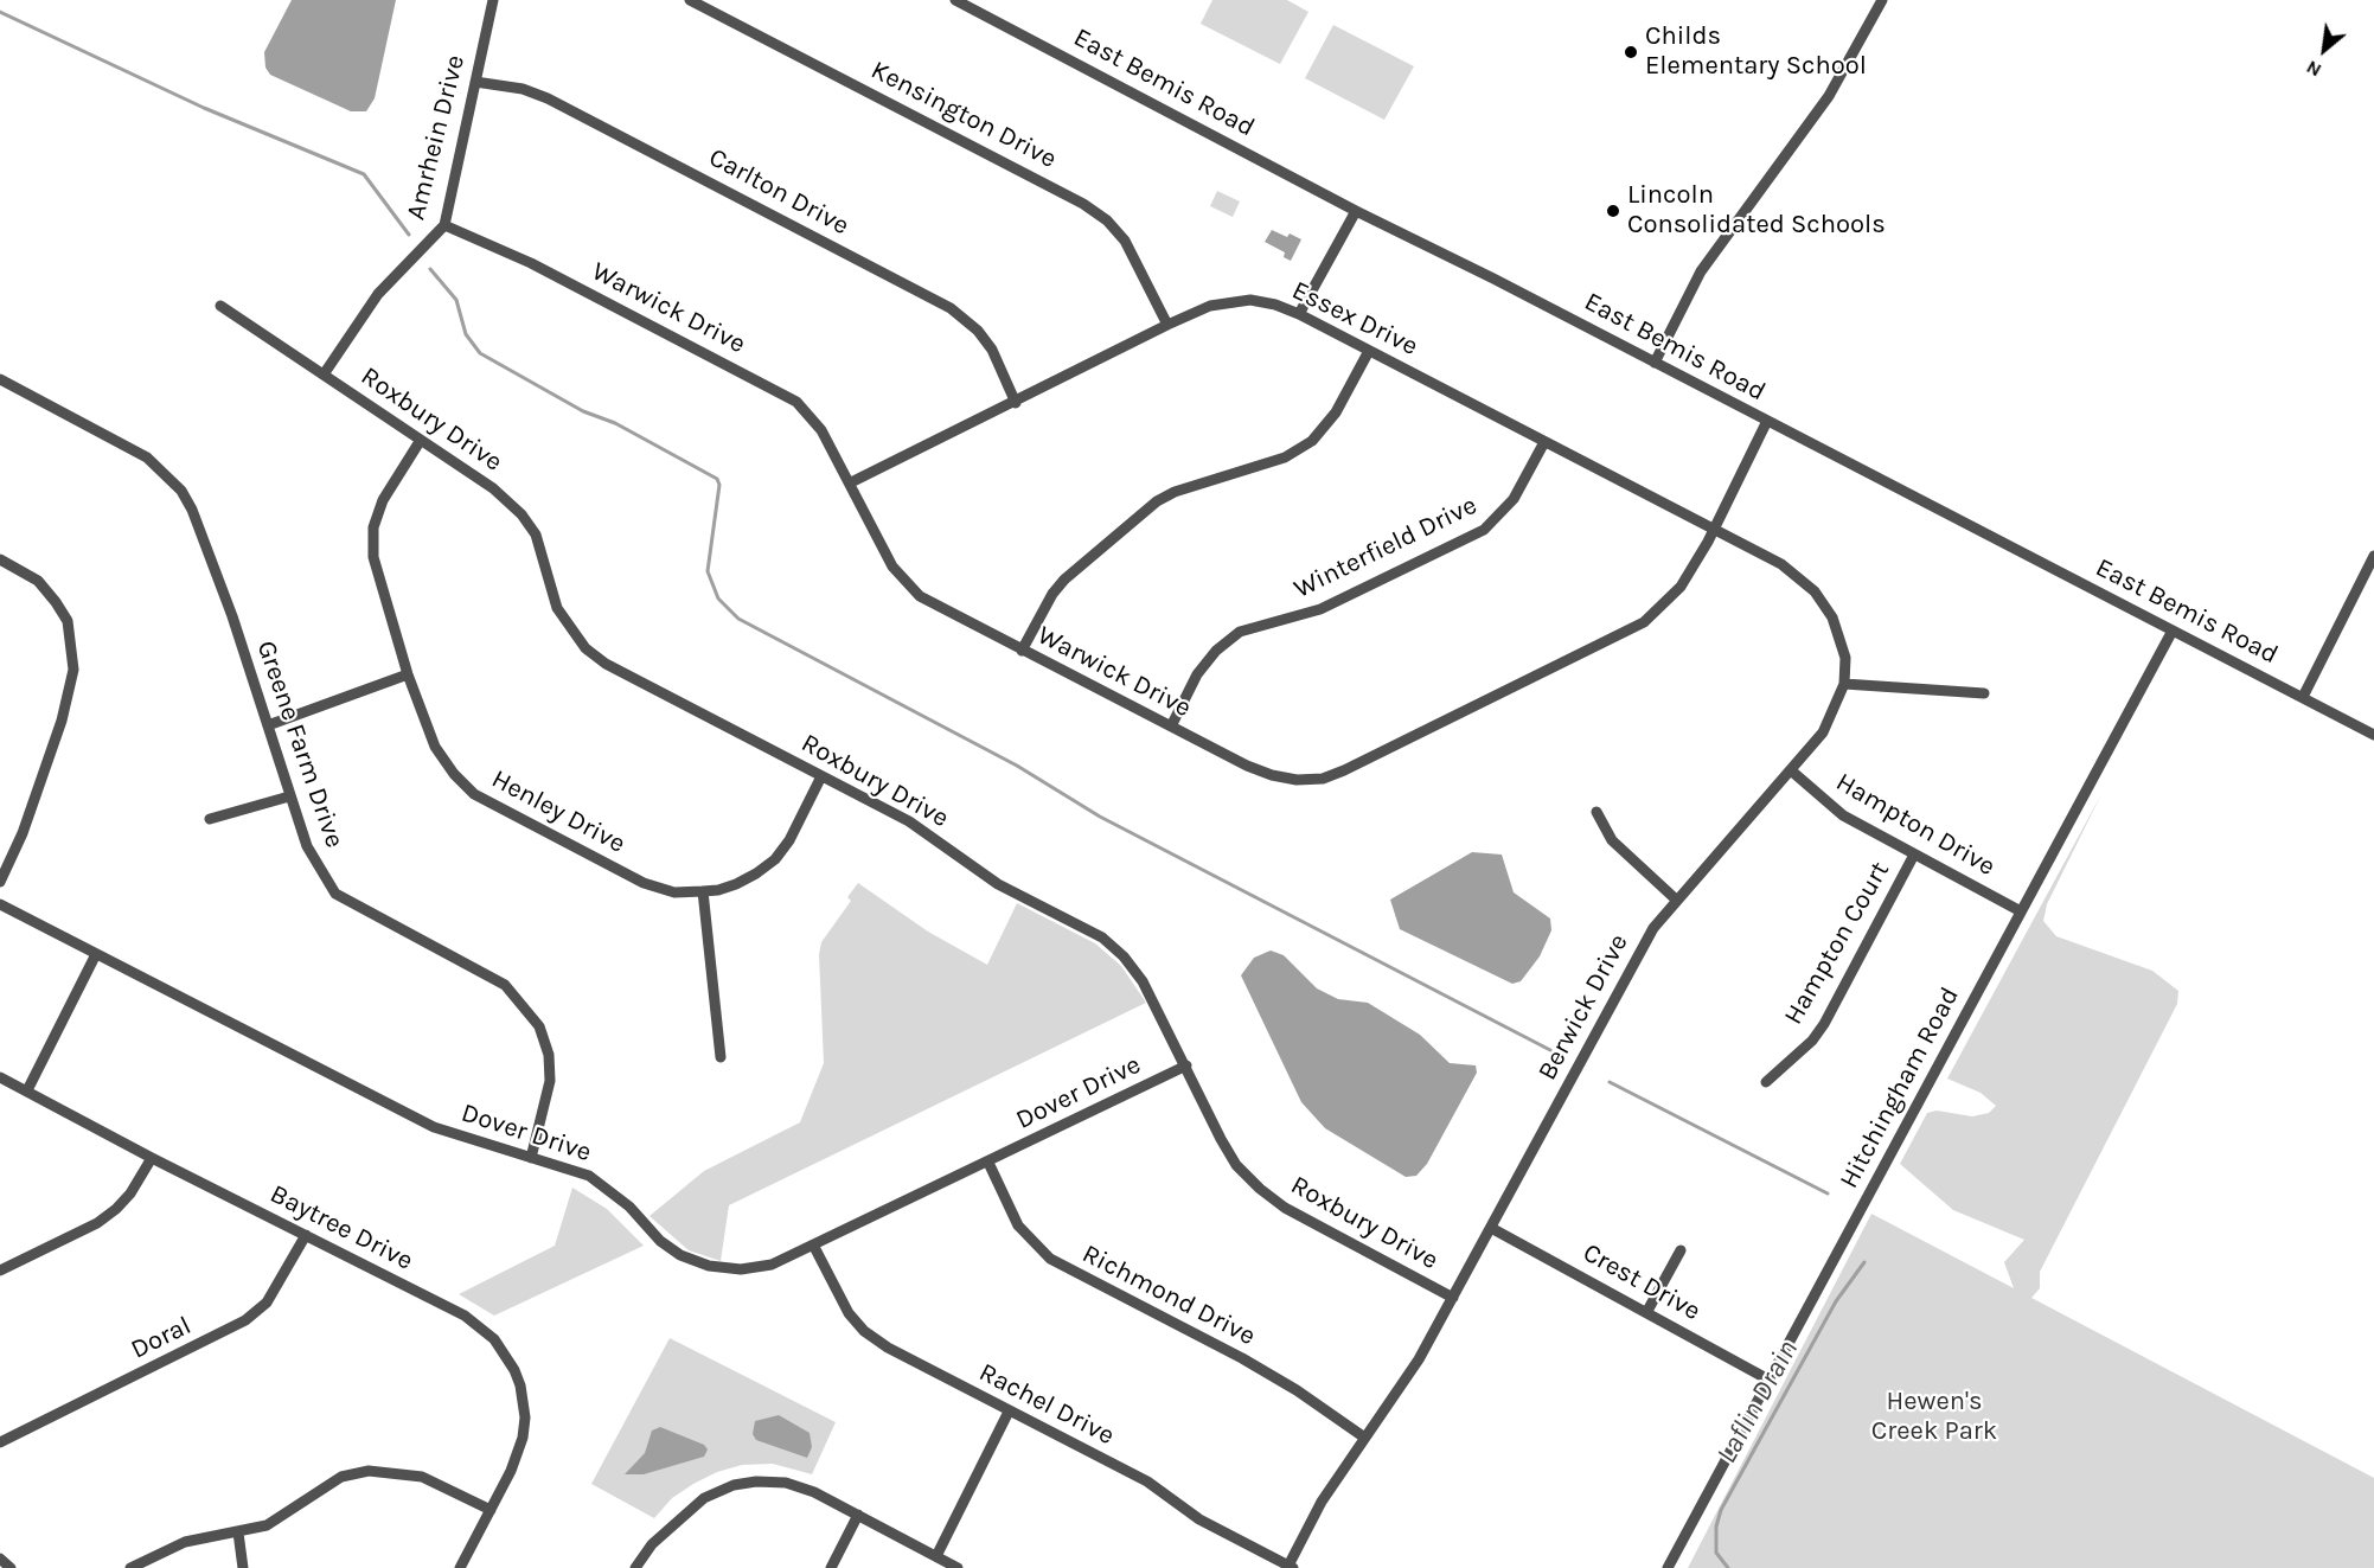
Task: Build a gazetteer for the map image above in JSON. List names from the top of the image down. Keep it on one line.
{"streets":{"street":["East Bemis Road","Kensington Drive","Amrhein Drive","Carlton Drive","Warwick Drive","Essex Drive","Roxbury Drive","Winterfield Drive","Greene Farm Drive","Henley Drive","Hampton Drive","Hampton Court","Berwick Drive","Hitchingham Road","Dover Drive","Baytree Drive","Crest Drive","Richmond Drive","Doral","Rachel Drive"]},"crossings":[["East Bemis Road","Warwick Drive"],["East Bemis Road","Hitchingham Road"],["Kensington Drive","Essex Drive"],["Amrhein Drive","Carlton Drive"],["Amrhein Drive","Warwick Drive"],["Amrhein Drive","Roxbury Drive"],["Carlton Drive","Essex Drive"],["Warwick Drive","Essex Drive"],["Warwick Drive","Winterfield Drive"],["Warwick Drive","Berwick Drive"],["Essex Drive","Winterfield Drive"],["Essex Drive","Berwick Drive"],["Roxbury Drive","Henley Drive"],["Roxbury Drive","Berwick Drive"],["Roxbury Drive","Dover Drive"],["Greene Farm Drive","Dover Drive"],["Hampton Drive","Hampton Court"],["Hampton Drive","Berwick Drive"],["Hampton Drive","Hitchingham Road"],["Berwick Drive","Crest Drive"],["Berwick Drive","Richmond Drive"],["Berwick Drive","Rachel Drive"],["Hitchingham Road","Crest Drive"],["Dover Drive","Richmond Drive"],["Dover Drive","Rachel Drive"],["Baytree Drive","Doral"]],"water":["Laflin Drain"],"parks":["Hewen's Creek Park"],"places":["Childs Elementary School","Lincoln Consolidated Schools"],"north":"bottom left"}
